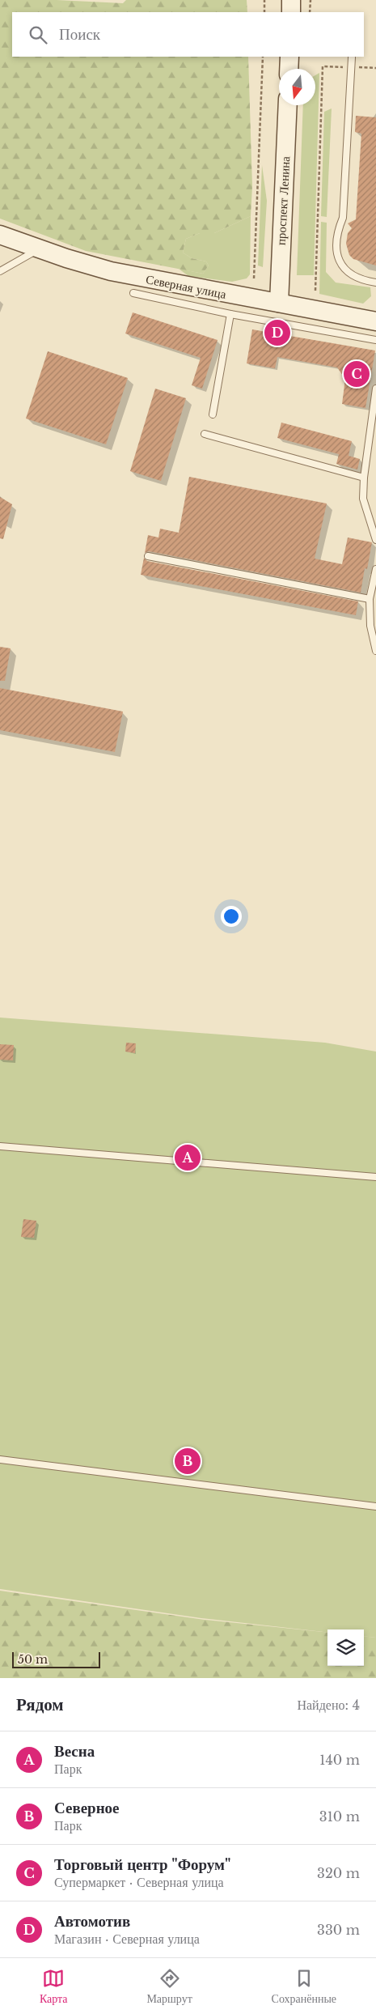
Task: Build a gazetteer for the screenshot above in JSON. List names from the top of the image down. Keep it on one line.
{"streets":{"main road":["проспект Ленина","Северная улица"]},"crossings":[["проспект Ленина","Северная улица"]],"scale_bar":"50 m","north":"bottom","page":{"search":"Поиск","pins":["D","C","A","B"],"scale":"50 m","heading":["Рядом","Найдено: 4"],"list":[{"mark":"A","name":"Весна","note":"Парк","value":"140 m"},{"mark":"B","name":"Северное","note":"Парк","value":"310 m"},{"mark":"C","name":"Торговый центр \"Форум\"","note":"Супермаркет · Северная улица","value":"320 m"},{"mark":"D","name":"Автомотив","note":"Магазин · Северная улица","value":"330 m"}],"nav":["Карта","Маршрут","Сохранённые"]}}
